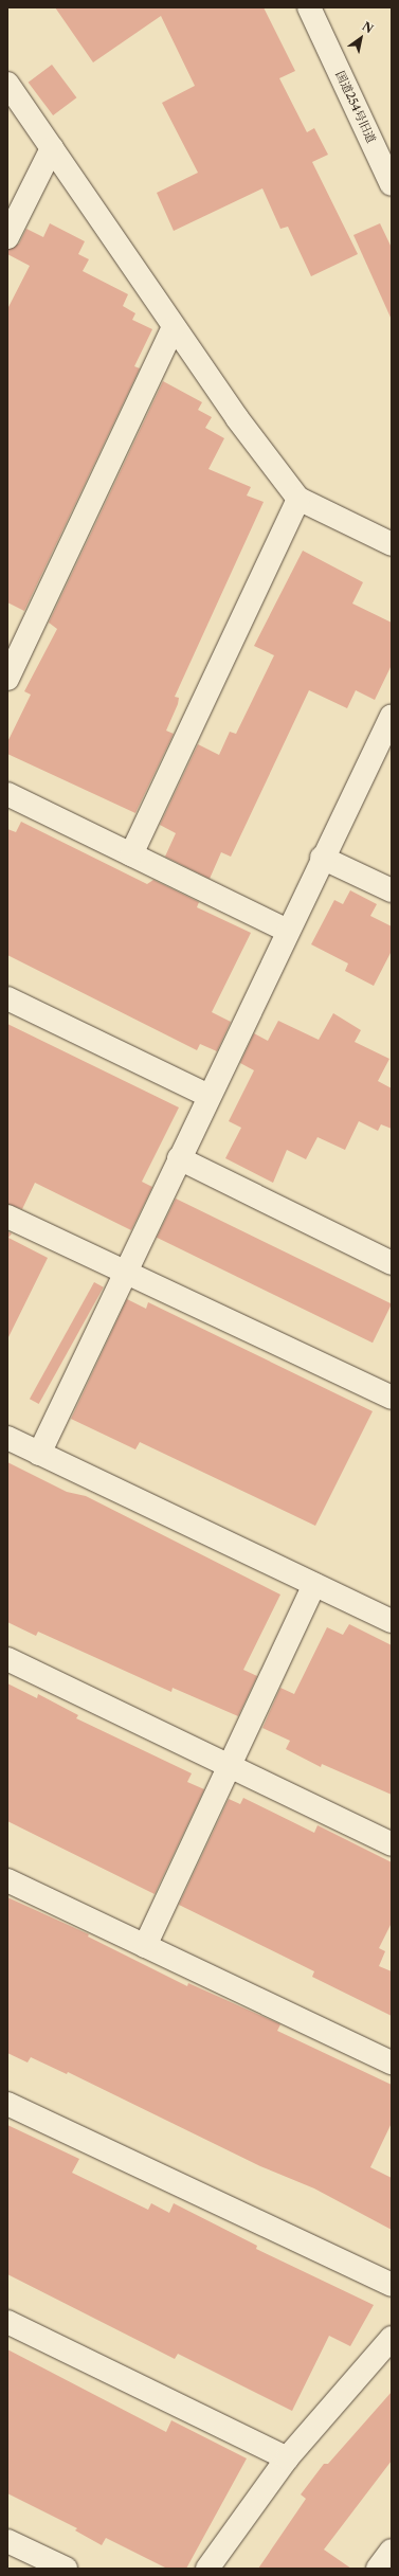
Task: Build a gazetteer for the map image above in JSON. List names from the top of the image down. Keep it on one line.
{"streets":{"street":["国道254号旧道"]},"north":"top right"}
